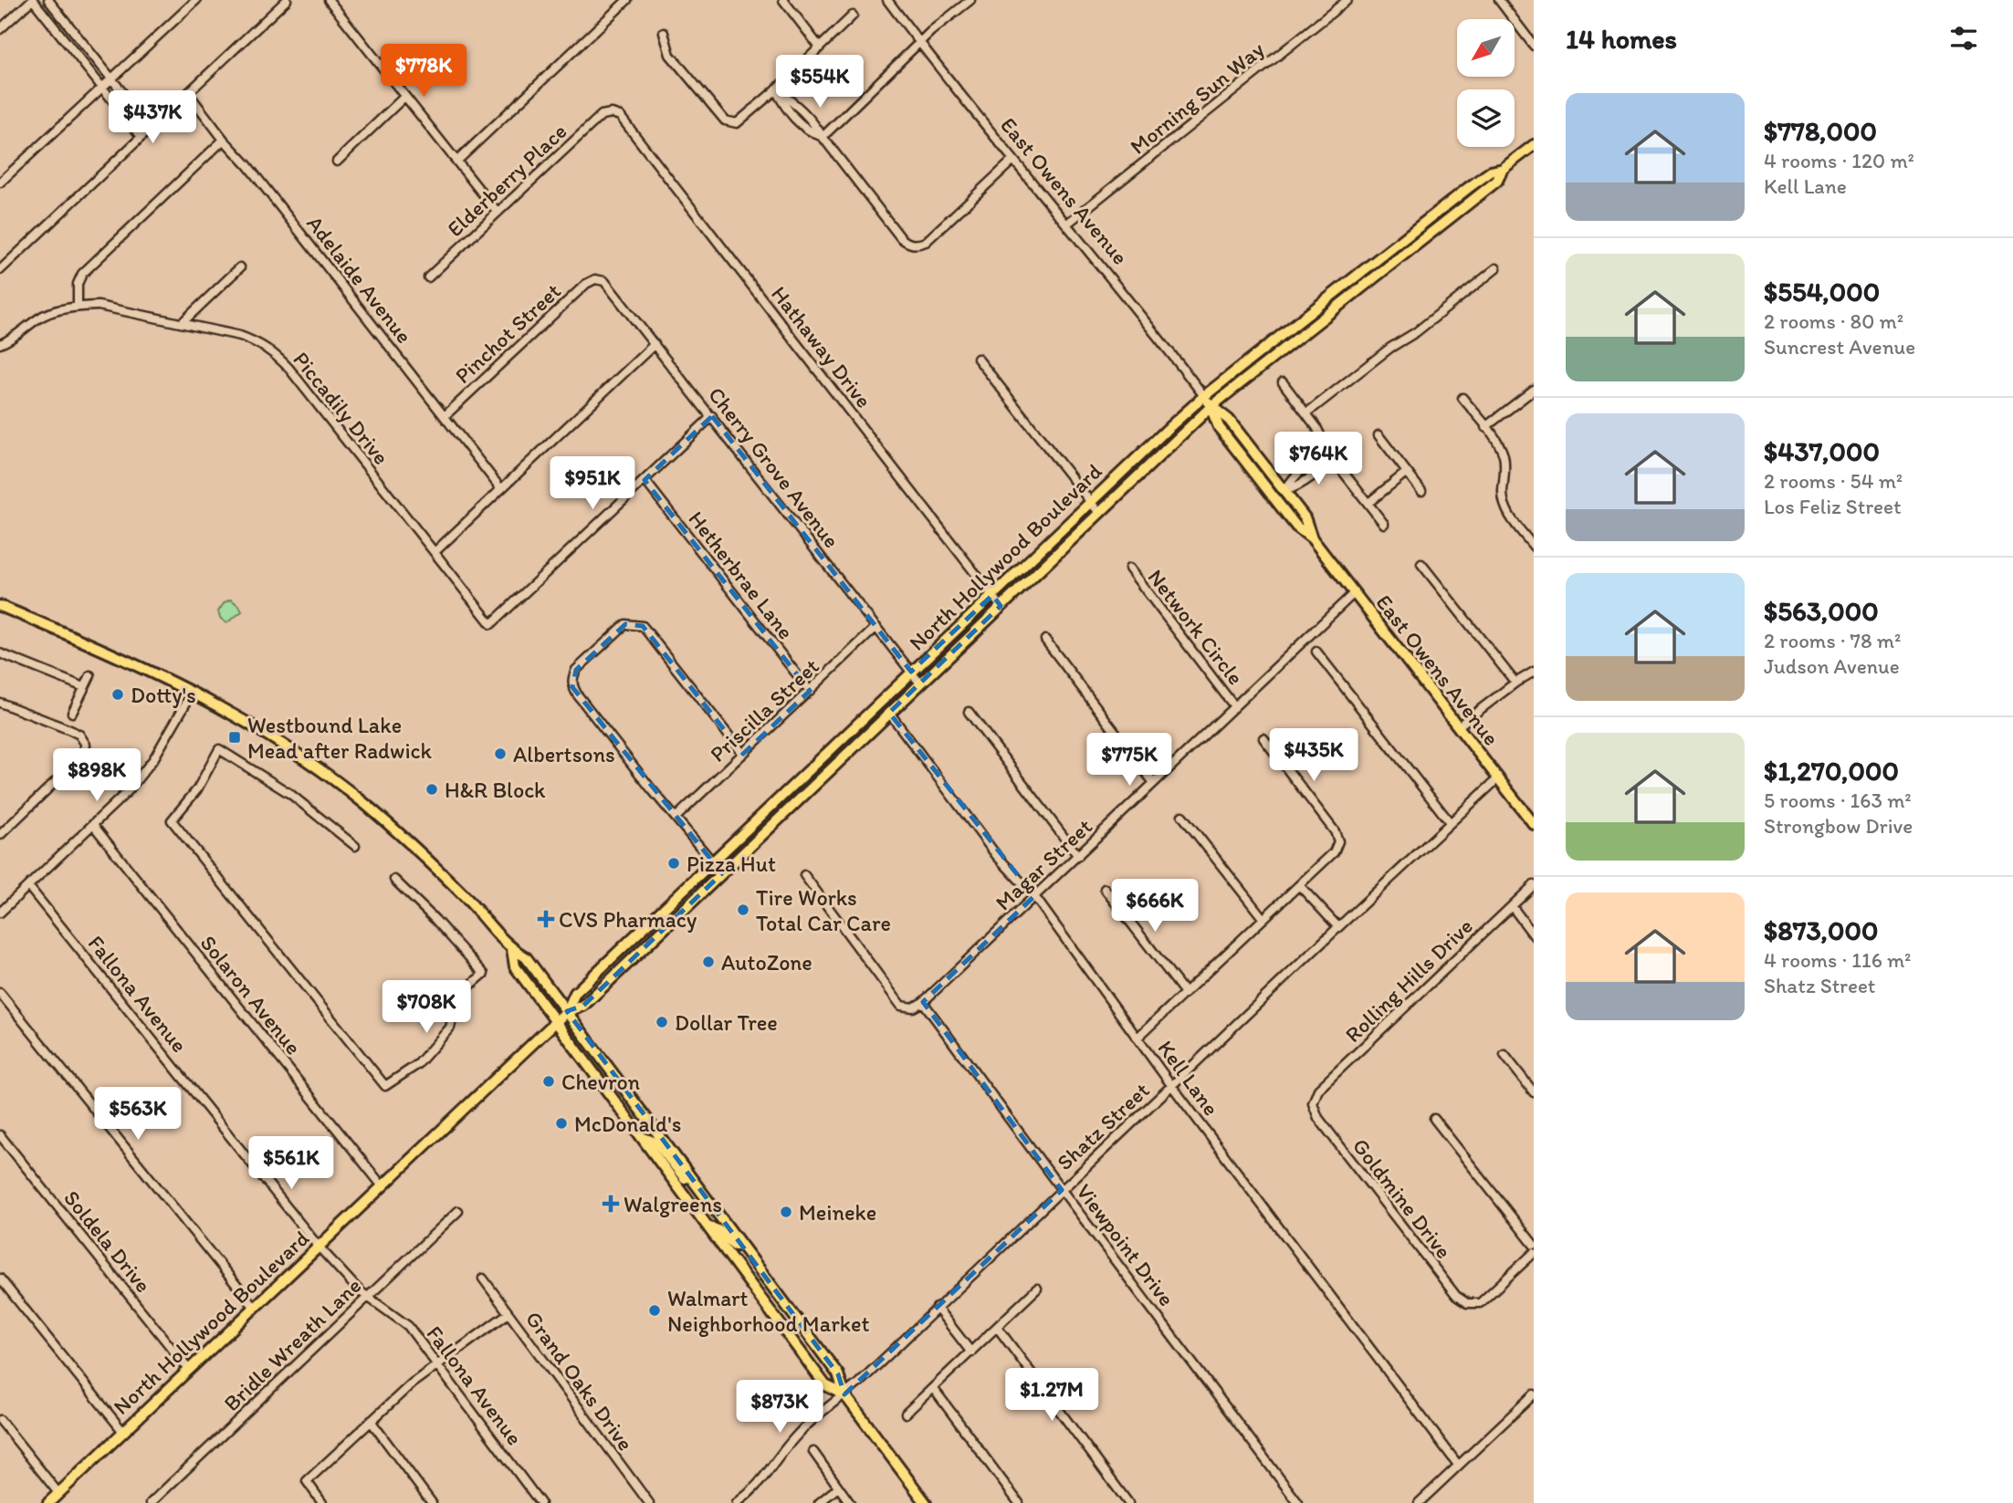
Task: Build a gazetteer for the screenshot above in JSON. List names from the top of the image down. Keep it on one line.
{"streets":{"main road":["East Owens Avenue","North Hollywood Boulevard"],"street":["Morning Sun Way","Elderberry Place","Adelaide Avenue","Pinchot Street","Hathaway Drive","Piccadily Drive","Cherry Grove Avenue","Hetherbrae Lane","Network Circle","Priscilla Street","Magar Street","Rolling Hills Drive","Fallona Avenue","Solaron Avenue","Kell Lane","Shatz Street","Goldmine Drive","Soldela Drive","Viewpoint Drive","Bridle Wreath Lane","Grand Oaks Drive"]},"crossings":[["Morning Sun Way","East Owens Avenue"],["Elderberry Place","Hathaway Drive"],["East Owens Avenue","North Hollywood Boulevard"],["East Owens Avenue","Magar Street"],["East Owens Avenue","Shatz Street"],["Adelaide Avenue","Pinchot Street"],["Pinchot Street","Cherry Grove Avenue"],["Hathaway Drive","North Hollywood Boulevard"],["Piccadily Drive","Hetherbrae Lane"],["Cherry Grove Avenue","North Hollywood Boulevard"],["Cherry Grove Avenue","Priscilla Street"],["North Hollywood Boulevard","Fallona Avenue"],["North Hollywood Boulevard","Solaron Avenue"],["North Hollywood Boulevard","Kell Lane"],["North Hollywood Boulevard","Soldela Drive"],["Hetherbrae Lane","Priscilla Street"],["Network Circle","Magar Street"],["Magar Street","Kell Lane"],["Magar Street","Viewpoint Drive"],["Rolling Hills Drive","Goldmine Drive"],["Fallona Avenue","Bridle Wreath Lane"],["Kell Lane","Shatz Street"],["Shatz Street","Viewpoint Drive"]],"places":{"other":["Dotty's","Albertsons","H&R Block","Pizza Hut","Tire Works Total Car Care","AutoZone","Dollar Tree","Chevron","McDonald's","Meineke","Walmart Neighborhood Market"],"transit":["Westbound Lake Mead after Radwick"],"health":["CVS Pharmacy","Walgreens"]},"north":"bottom left","page":{"heading":"14 homes","price":["$778K","$554K","$437K","$764K","$951K","$435K","$775K","$898K","$666K","$708K","$563K","$561K","$1.27M","$873K"],"list":[{"name":"$778,000","note":"4 rooms · 120 m² · Kell Lane"},{"name":"$554,000","note":"2 rooms · 80 m² · Suncrest Avenue"},{"name":"$437,000","note":"2 rooms · 54 m² · Los Feliz Street"},{"name":"$563,000","note":"2 rooms · 78 m² · Judson Avenue"},{"name":"$1,270,000","note":"5 rooms · 163 m² · Strongbow Drive"},{"name":"$873,000","note":"4 rooms · 116 m² · Shatz Street"}]}}
